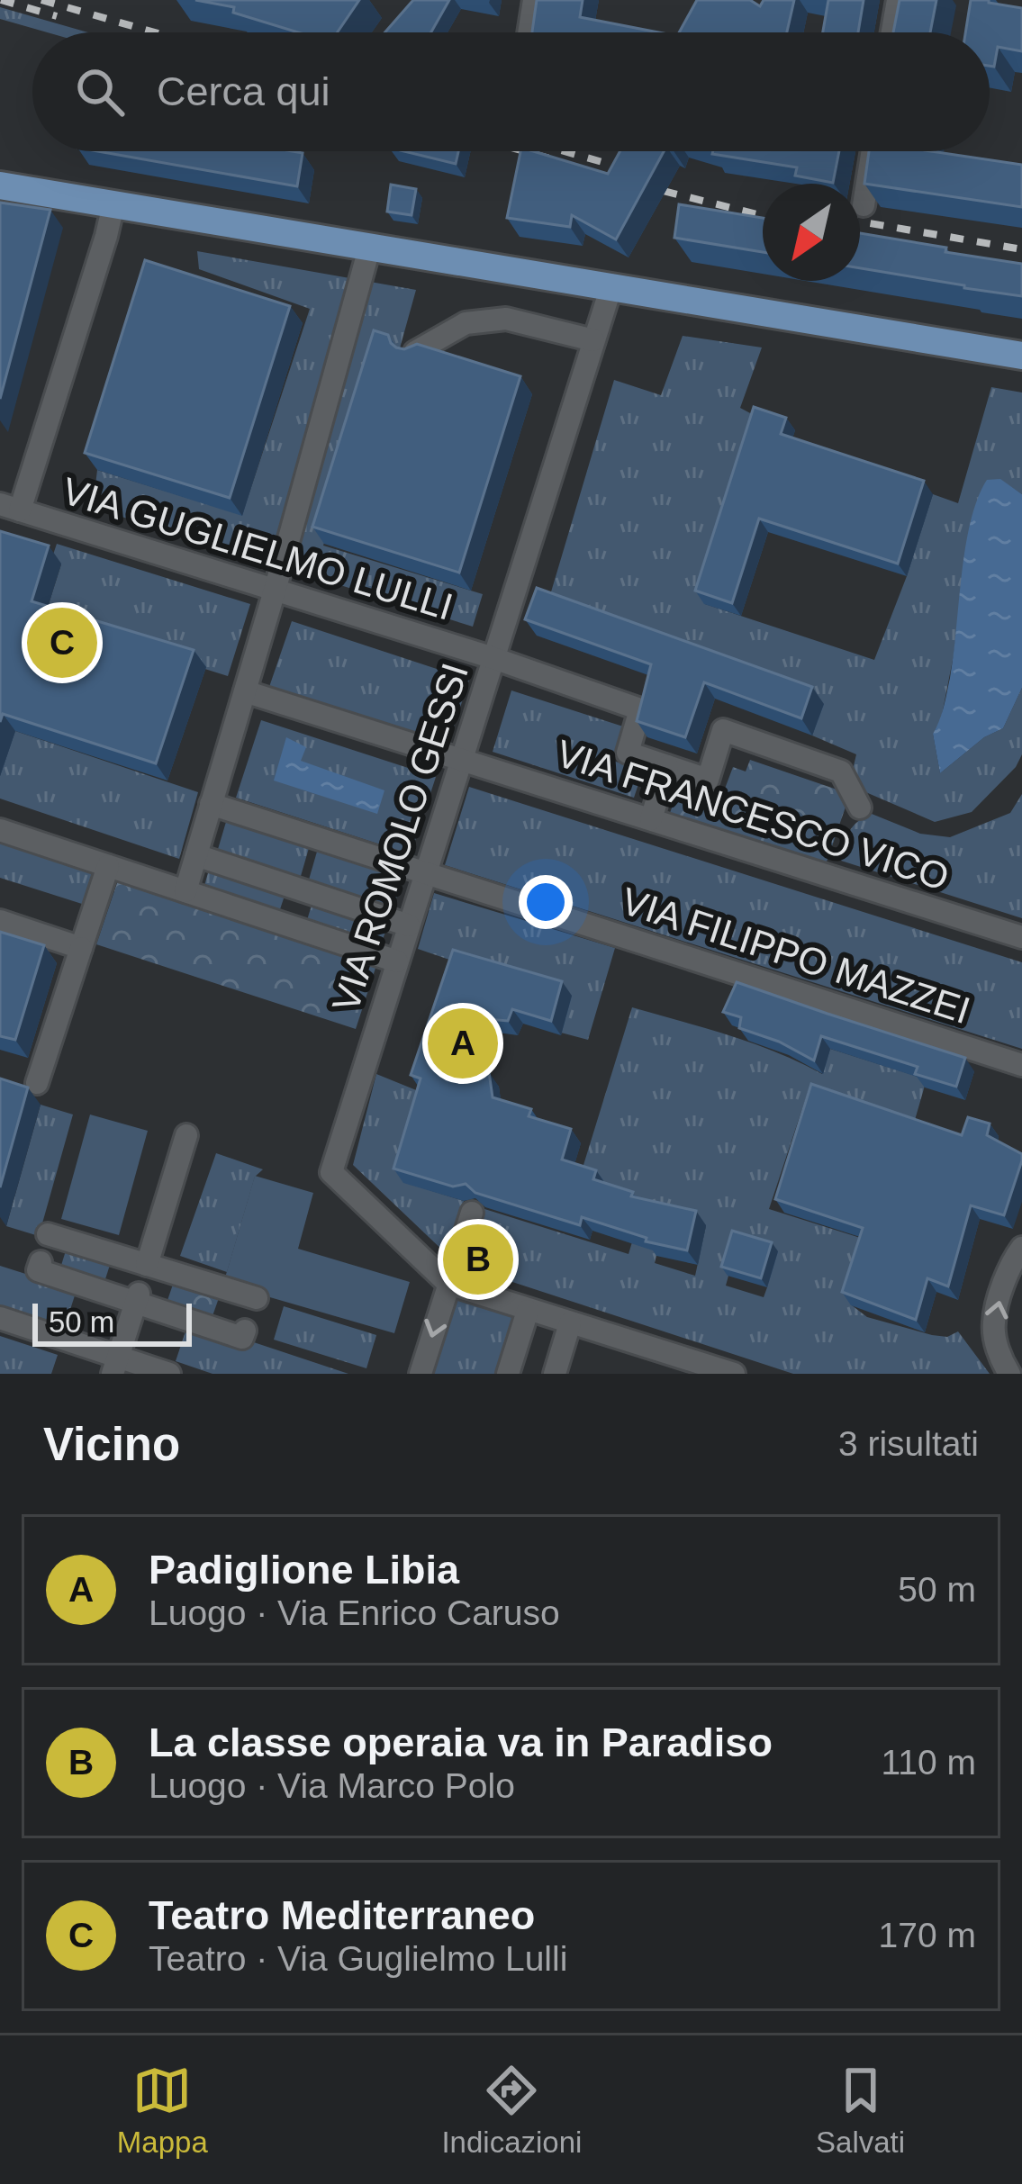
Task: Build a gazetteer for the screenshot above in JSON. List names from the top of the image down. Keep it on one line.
{"streets":{"street":["VIA GUGLIELMO LULLI","VIA FRANCESCO VICO","VIA ROMOLO GESSI","VIA FILIPPO MAZZEI"]},"crossings":[["VIA GUGLIELMO LULLI","VIA ROMOLO GESSI"],["VIA FRANCESCO VICO","VIA ROMOLO GESSI"],["VIA ROMOLO GESSI","VIA FILIPPO MAZZEI"]],"scale_bar":"50 m","north":"bottom left","page":{"search":"Cerca qui","pins":["C","A","B"],"scale":"50 m","heading":["Vicino","3 risultati"],"list":[{"mark":"A","name":"Padiglione Libia","note":"Luogo · Via Enrico Caruso","value":"50 m"},{"mark":"B","name":"La classe operaia va in Paradiso","note":"Luogo · Via Marco Polo","value":"110 m"},{"mark":"C","name":"Teatro Mediterraneo","note":"Teatro · Via Guglielmo Lulli","value":"170 m"}],"nav":["Mappa","Indicazioni","Salvati"]}}
